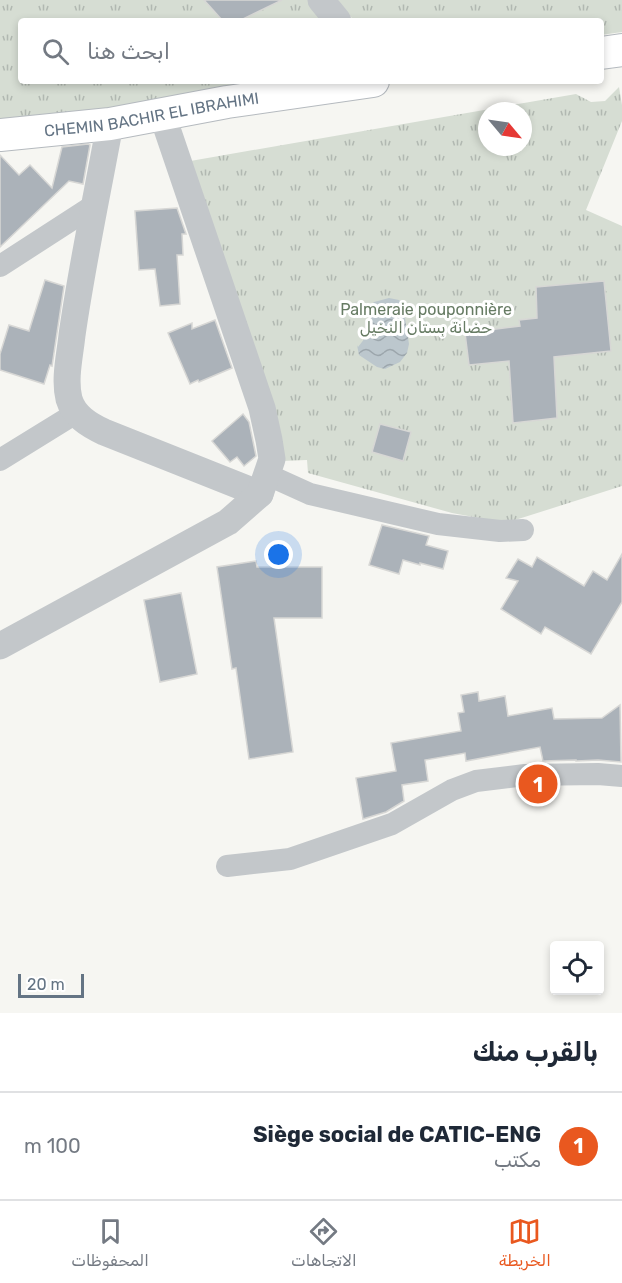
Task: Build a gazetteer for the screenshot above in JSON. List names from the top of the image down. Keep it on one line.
{"streets":{"main road":["CHEMIN BACHIR EL IBRAHIMI"]},"parks":["Palmeraie pouponnière حضانة بستان النخيل"],"scale_bar":"20 m","north":"bottom right","page":{"search":"ابحث هنا","pins":"1","scale":"20 m","heading":"بالقرب منك","list":[{"mark":"1","name":"Siège social de CATIC-ENG","note":"مكتب","value":"100 m"}],"nav":["الخريطة","الاتجاهات","المحفوظات"]}}
